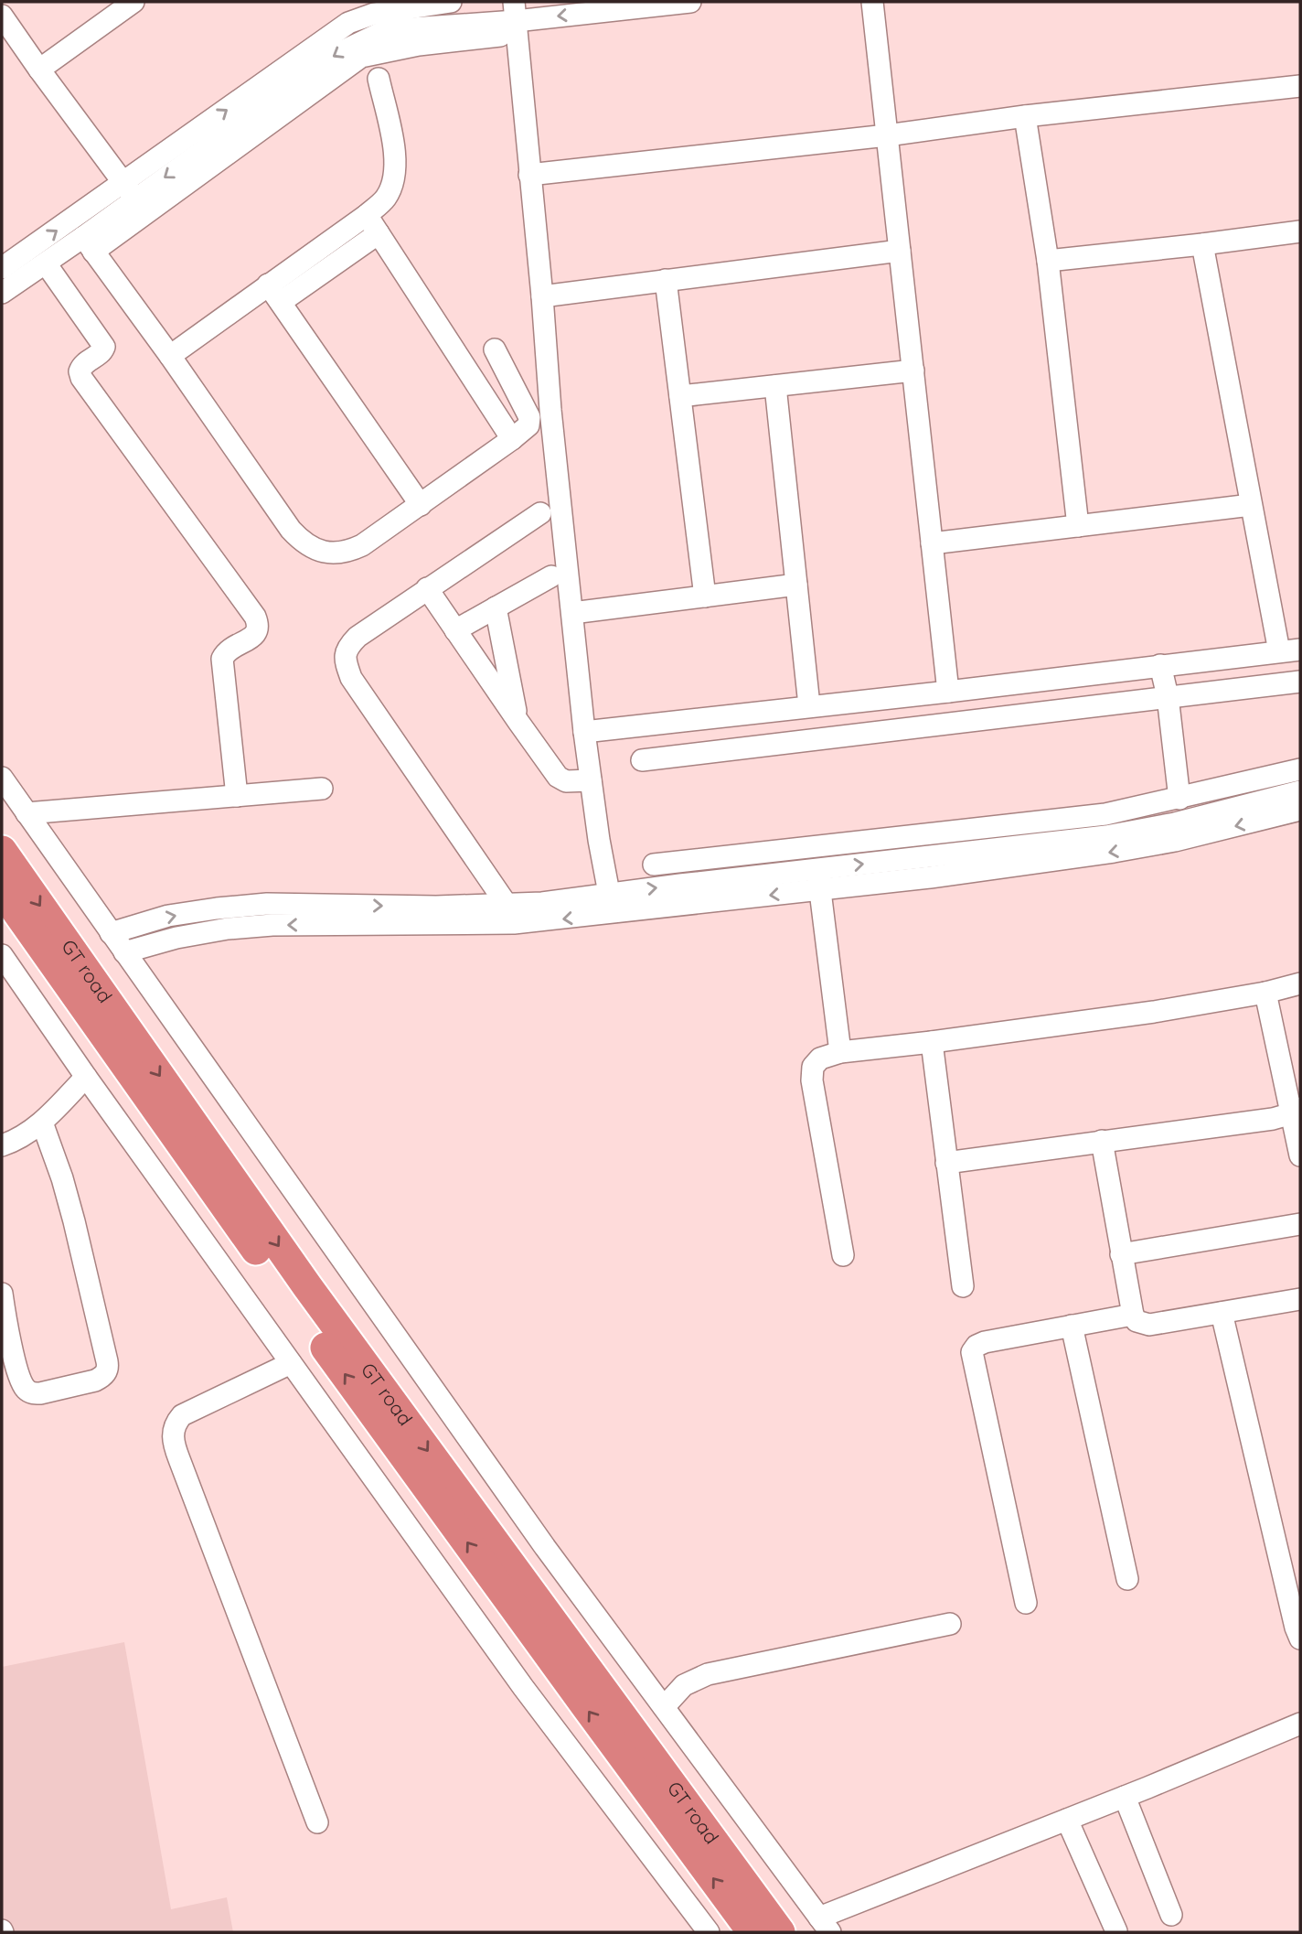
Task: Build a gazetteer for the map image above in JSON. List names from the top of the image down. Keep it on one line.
{"streets":{"highway":["GT road"]}}
